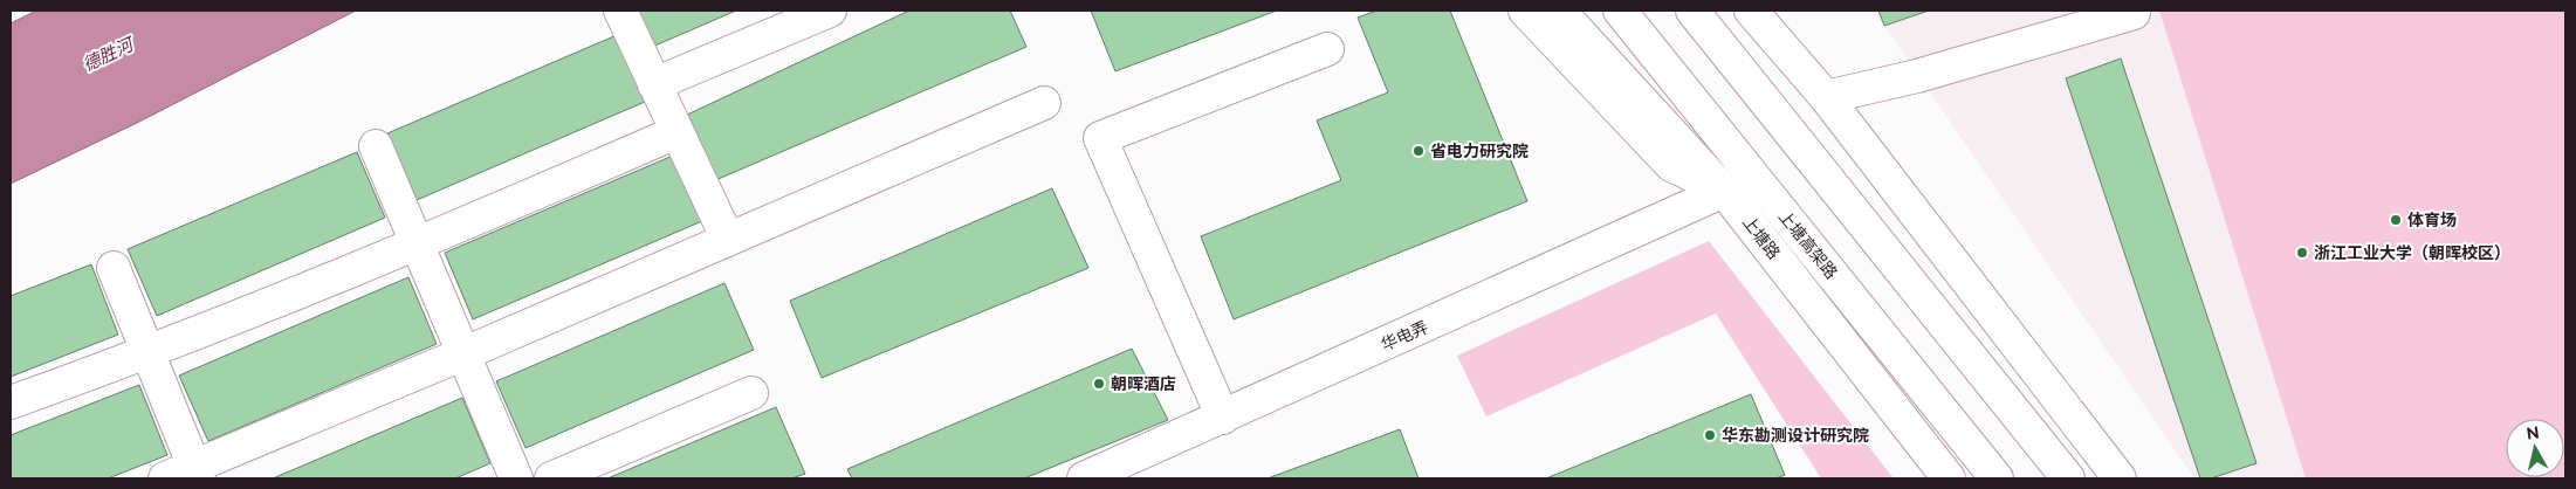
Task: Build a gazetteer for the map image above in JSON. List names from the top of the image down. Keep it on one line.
{"streets":{"main road":["上塘路","上塘高架路","华电弄"]},"crossings":[["上塘路","华电弄"]],"water":["德胜河"],"places":["省电力研究院","体育场","浙江工业大学（朝晖校区）","朝晖酒店","华东勘测设计研究院"],"north":"top"}
